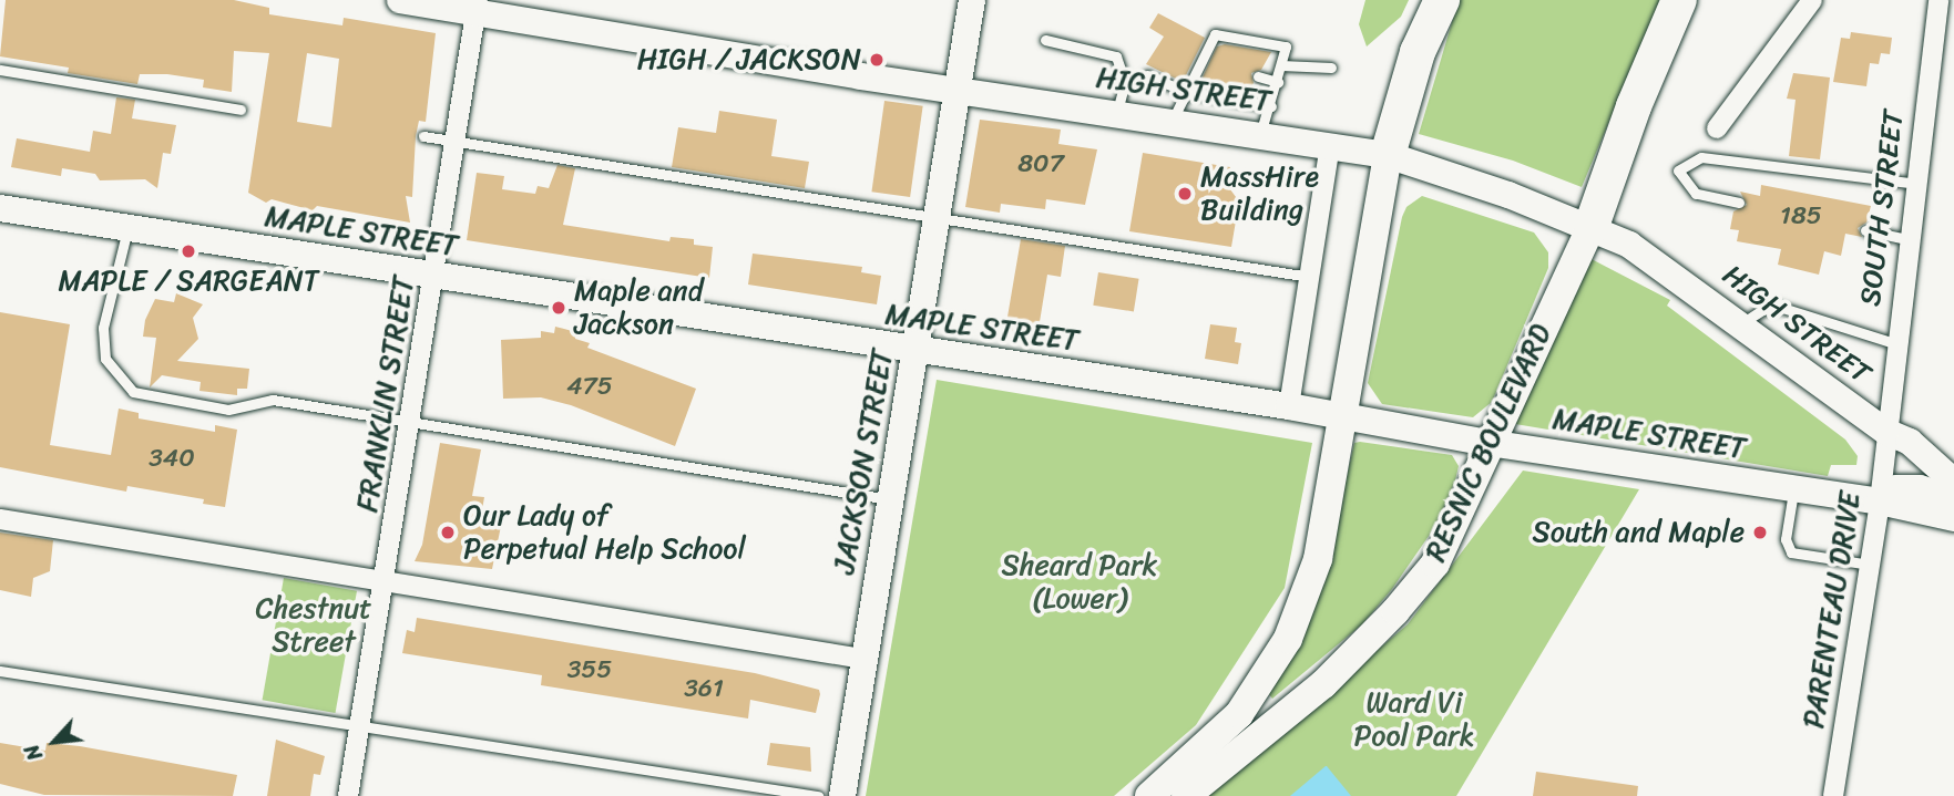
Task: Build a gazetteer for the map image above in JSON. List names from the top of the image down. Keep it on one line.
{"streets":{"main road":["HIGH STREET","MAPLE STREET","RESNIC BOULEVARD","JACKSON STREET"],"street":["SOUTH STREET","FRANKLIN STREET","PARENTEAU DRIVE"]},"crossings":[["HIGH STREET","SOUTH STREET"],["HIGH STREET","FRANKLIN STREET"],["HIGH STREET","RESNIC BOULEVARD"],["HIGH STREET","JACKSON STREET"],["HIGH STREET","PARENTEAU DRIVE"],["SOUTH STREET","PARENTEAU DRIVE"],["MAPLE STREET","FRANKLIN STREET"],["MAPLE STREET","RESNIC BOULEVARD"],["MAPLE STREET","JACKSON STREET"],["MAPLE STREET","PARENTEAU DRIVE"]],"parks":["Sheard Park (Lower)","Chestnut Street","Ward Vi Pool Park"],"places":["HIGH / JACKSON","MassHire Building","MAPLE / SARGEANT","Maple and Jackson","Our Lady of Perpetual Help School","South and Maple"],"house_numbers":["807","185","475","340","355","361"],"north":"bottom left"}
